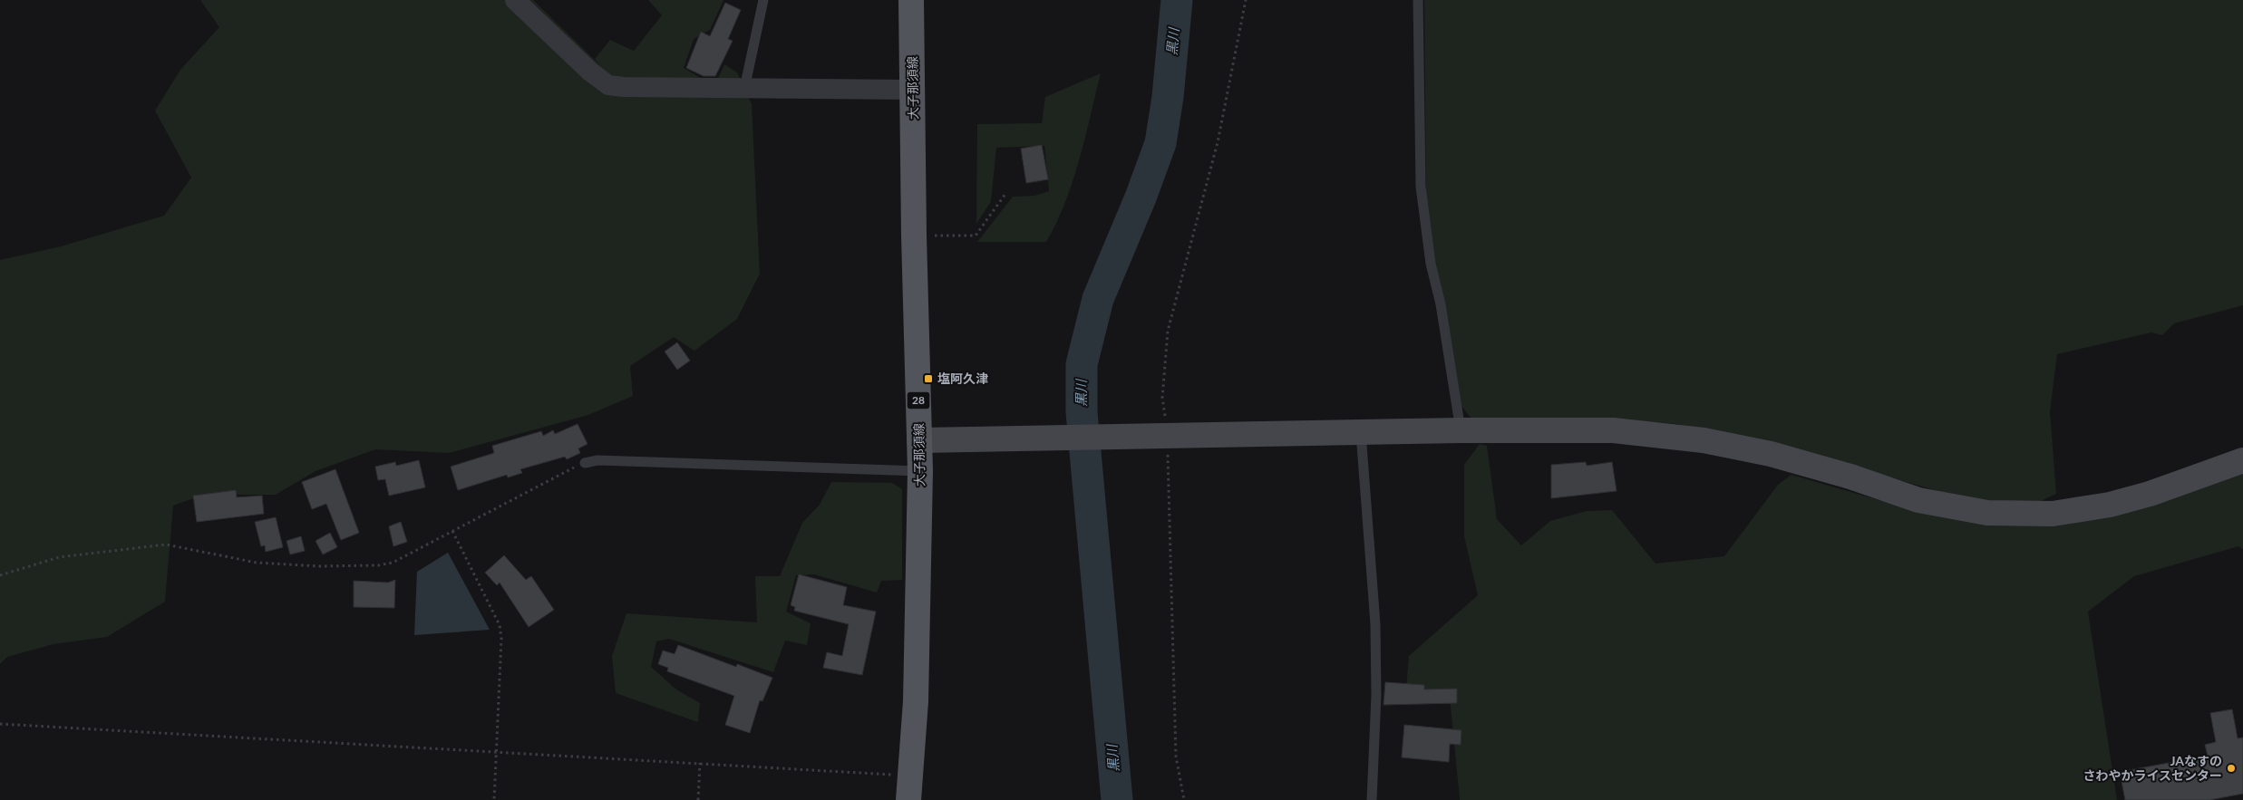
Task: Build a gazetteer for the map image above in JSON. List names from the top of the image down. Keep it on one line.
{"streets":{"main road":["大子那須線","28"]},"water":["黒川"],"places":{"transit":["塩阿久津"],"other":["JAなすの さわやかライスセンター"]}}
